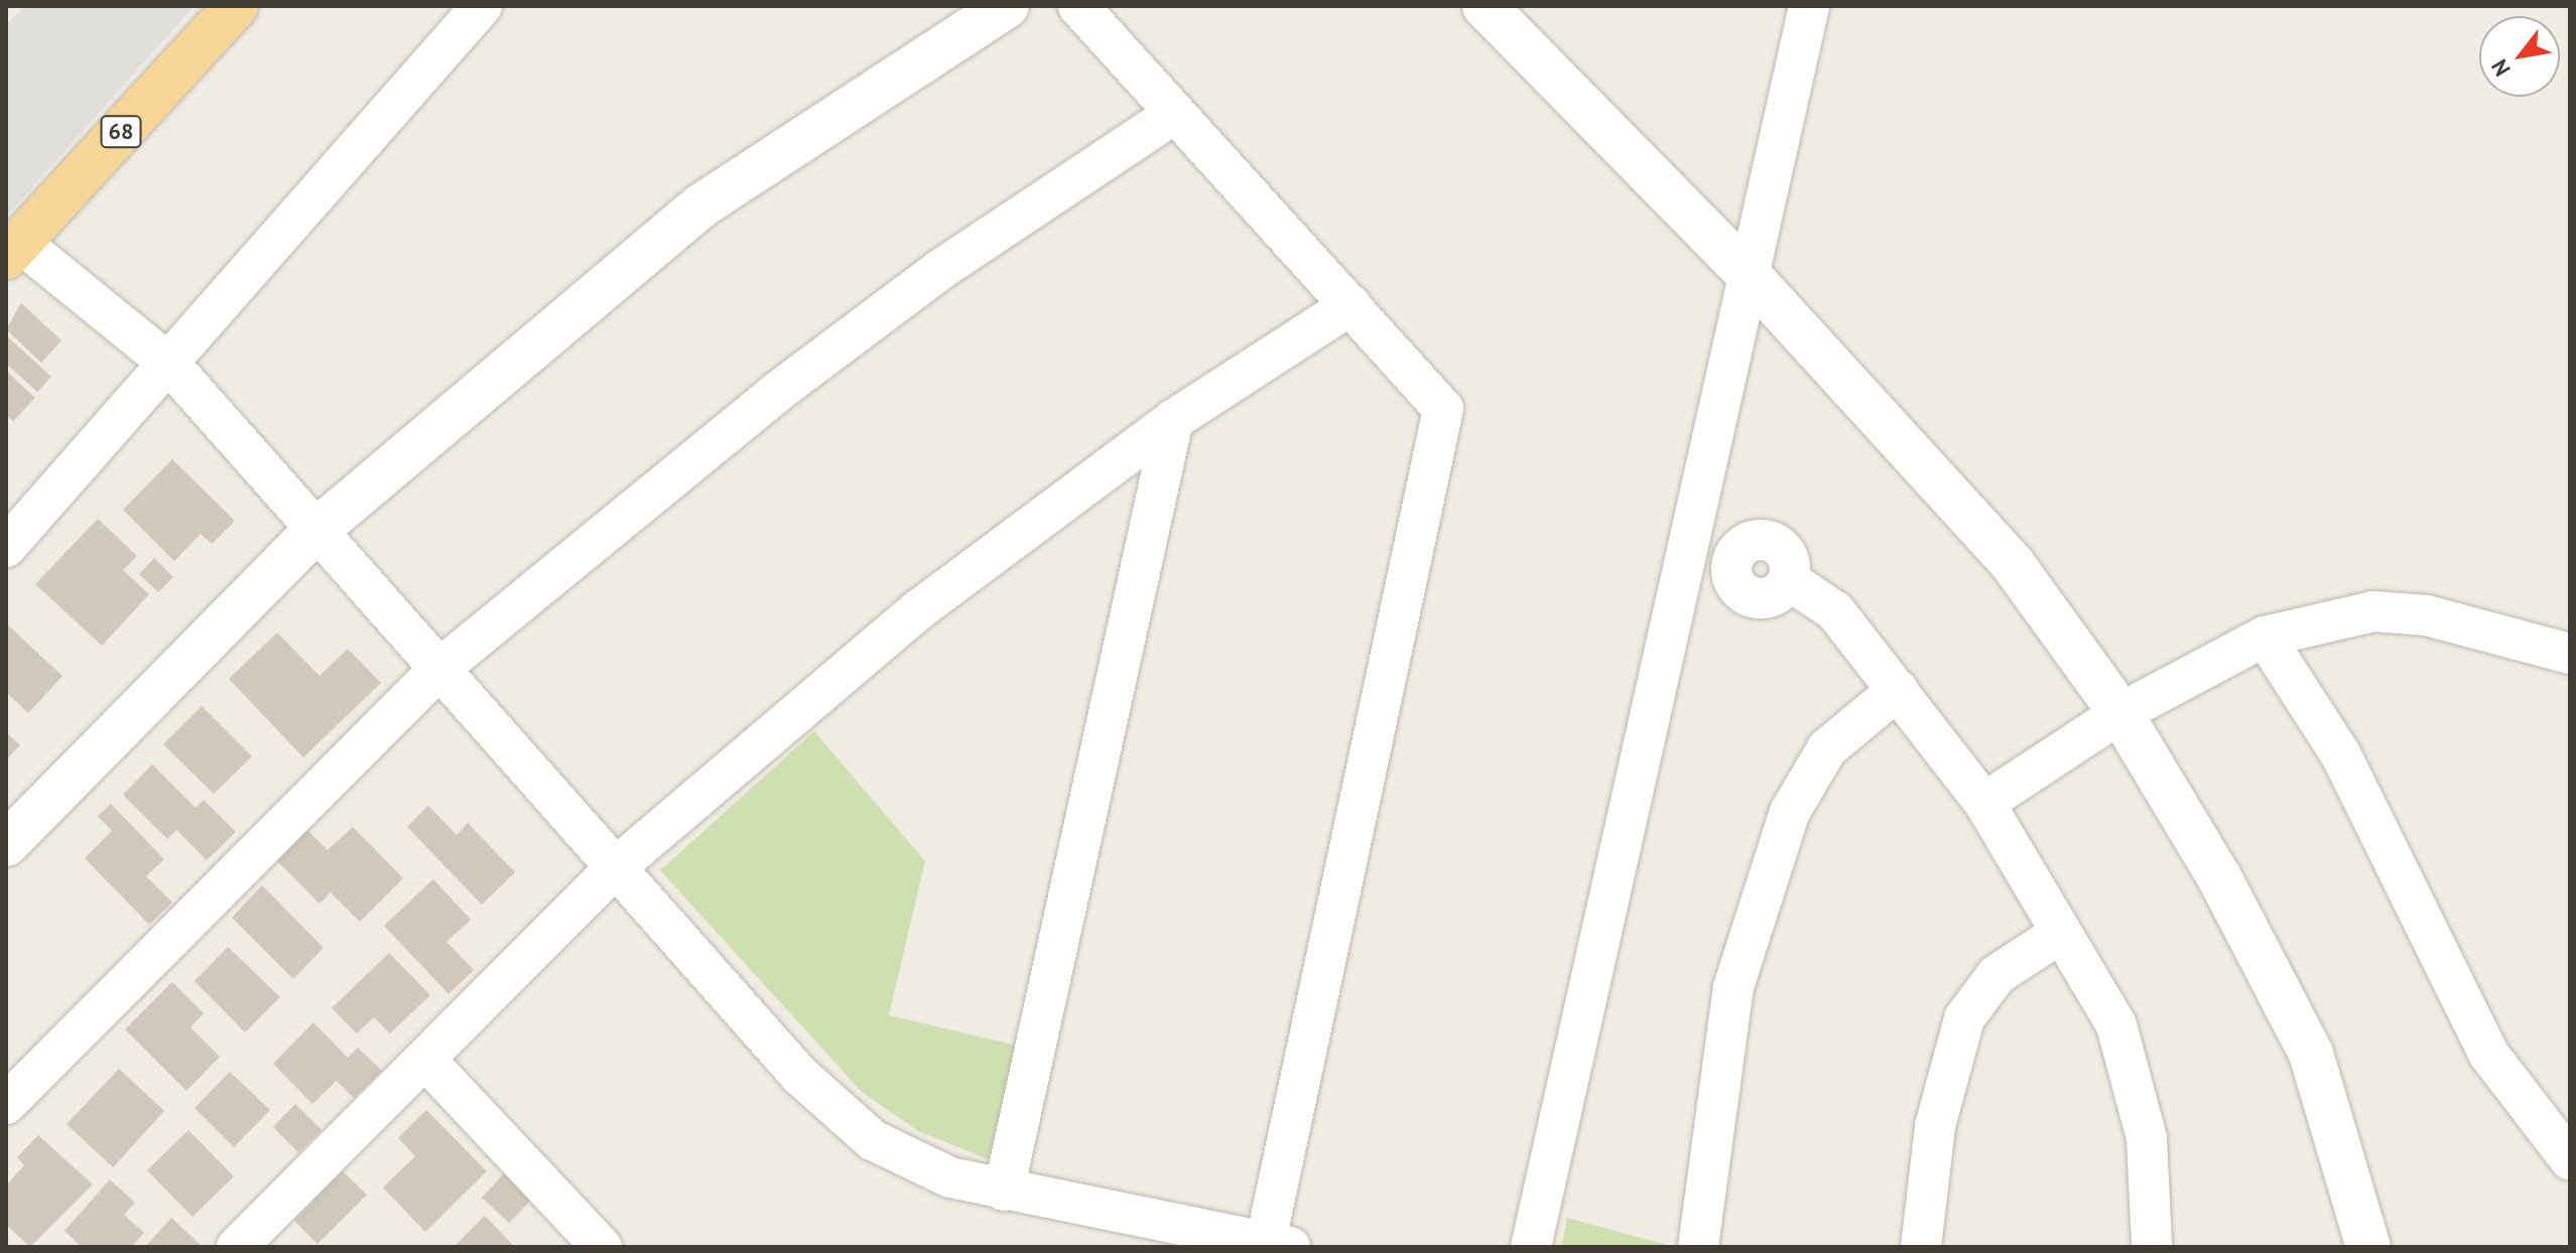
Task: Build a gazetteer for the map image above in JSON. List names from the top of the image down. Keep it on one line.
{"streets":{"main road":["68"]},"north":"bottom left"}
